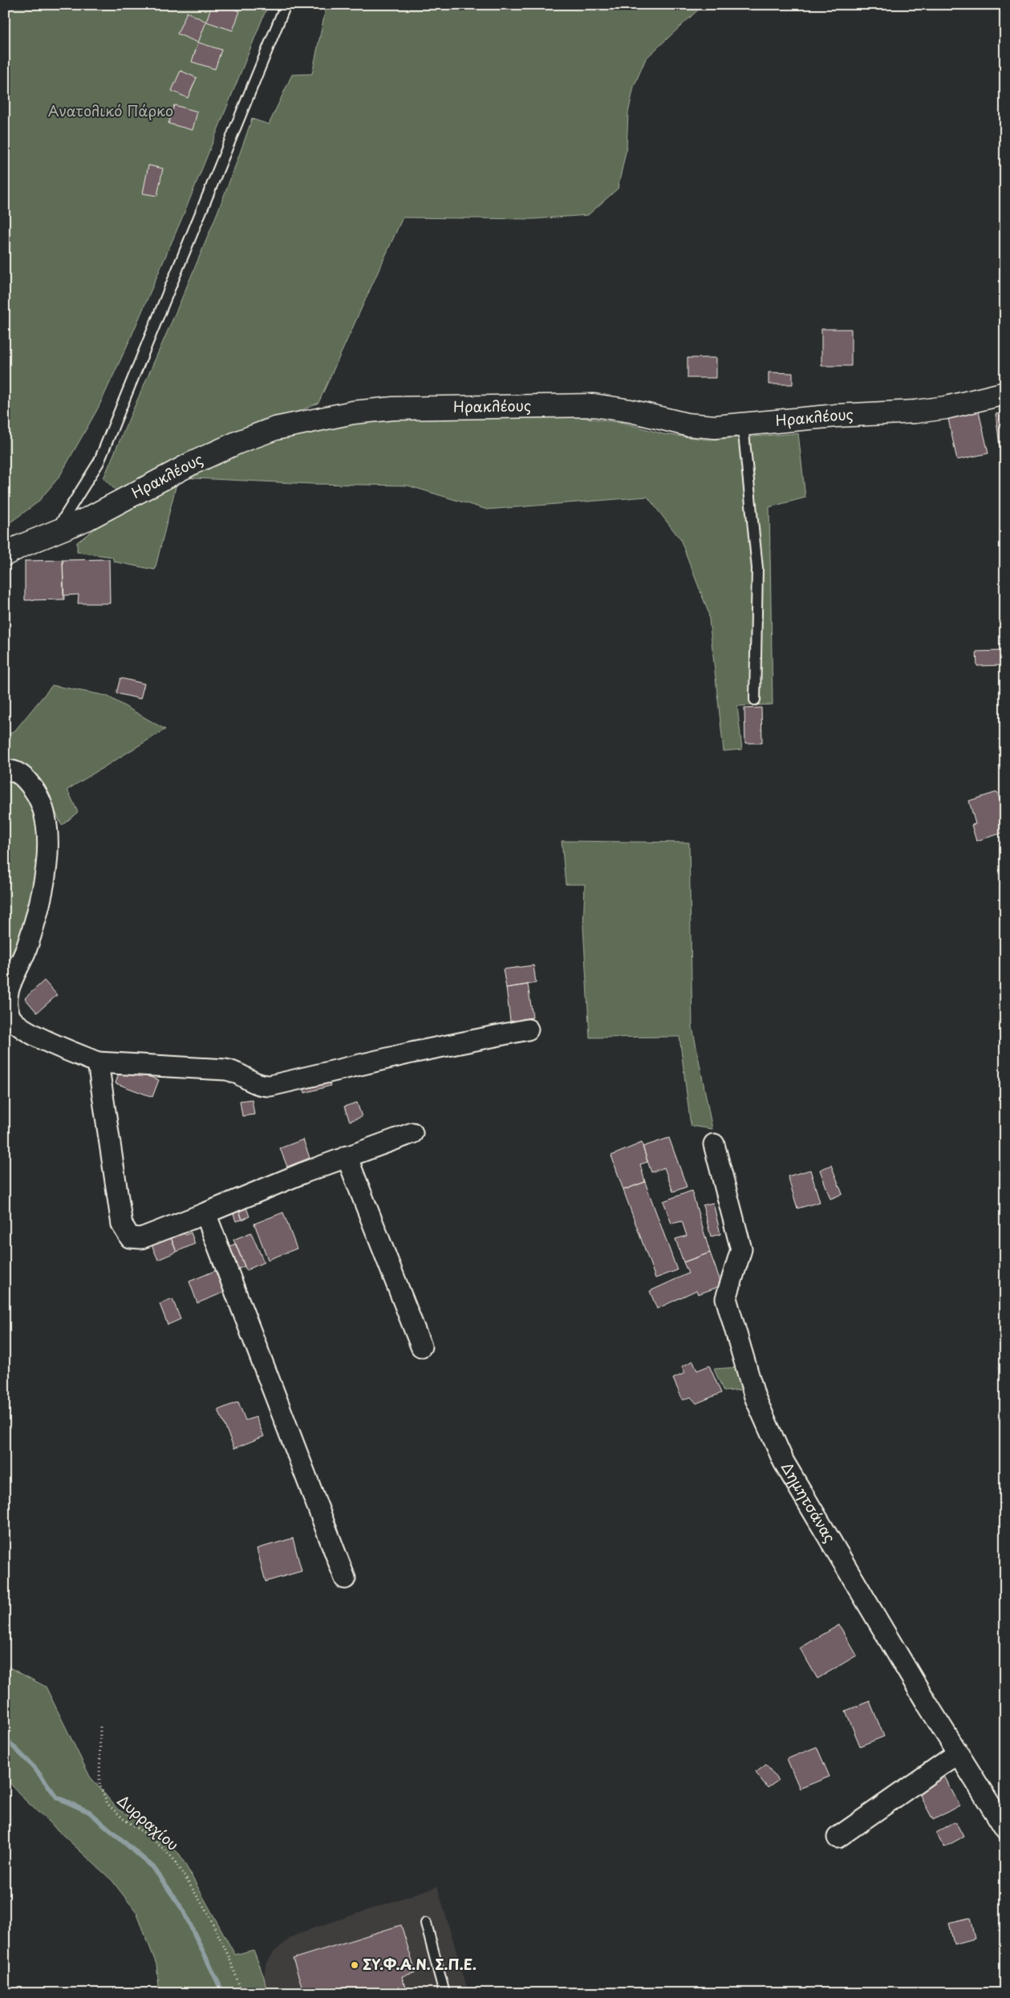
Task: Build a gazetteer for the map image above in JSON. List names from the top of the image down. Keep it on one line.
{"streets":{"street":["Ηρακλέους","Δημητσάνας"],"path":["Δυρραχίου"]},"parks":["Ανατολικό Πάρκο"],"places":["ΣΥ.Φ.Α.Ν. Σ.Π.Ε."]}
